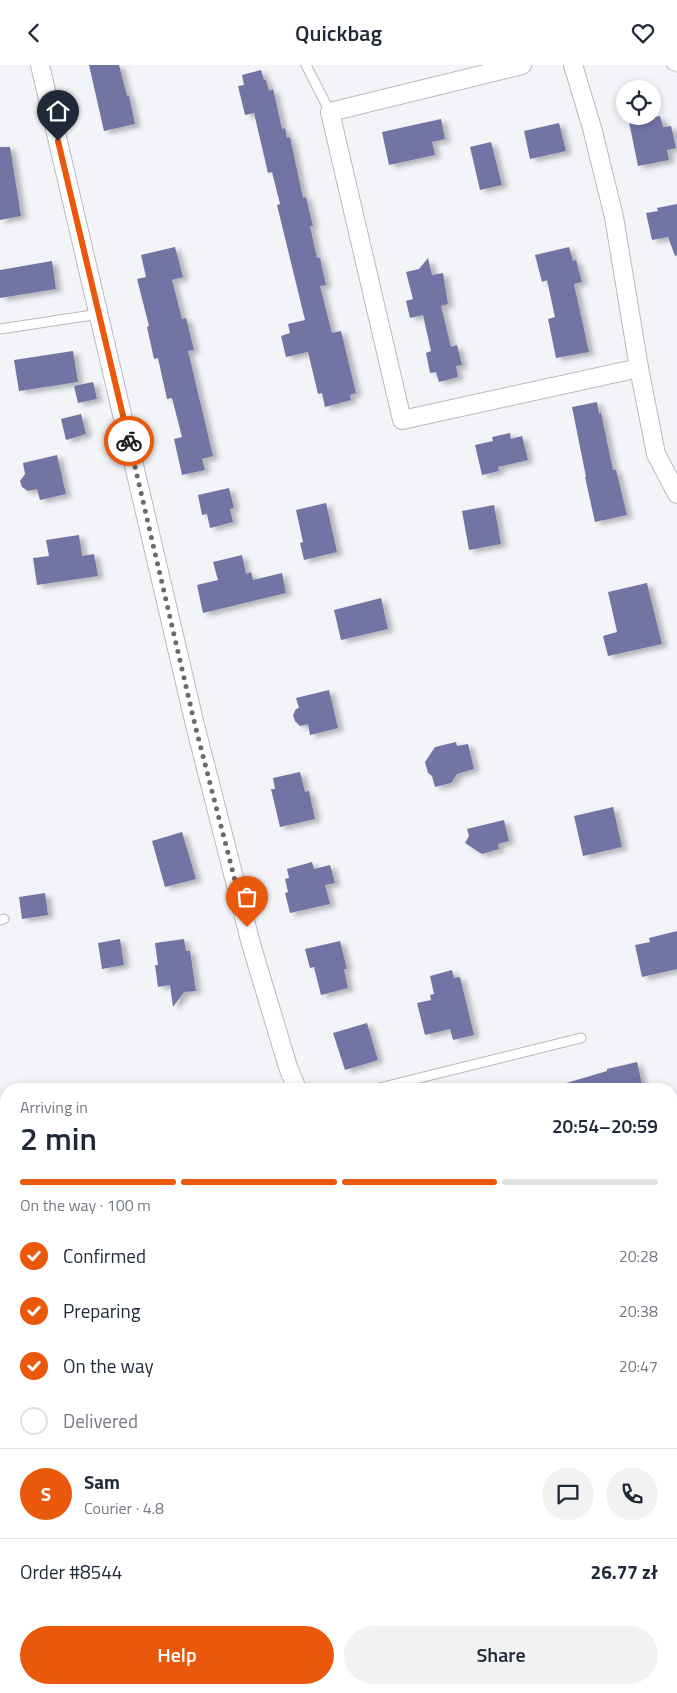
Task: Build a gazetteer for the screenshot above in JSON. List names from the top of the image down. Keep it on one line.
{"page":{"header":"Quickbag","heading":["2 min","Arriving in","20:54–20:59"],"panel":["Sam","Courier · 4.8","Order #8544","26.77 zł"],"bar":"On the way · 100 m","list":[["Confirmed","20:28"],["Preparing","20:38"],["On the way","20:47"],"Delivered"],"round":"S","buttons":["Help","Share"]}}
